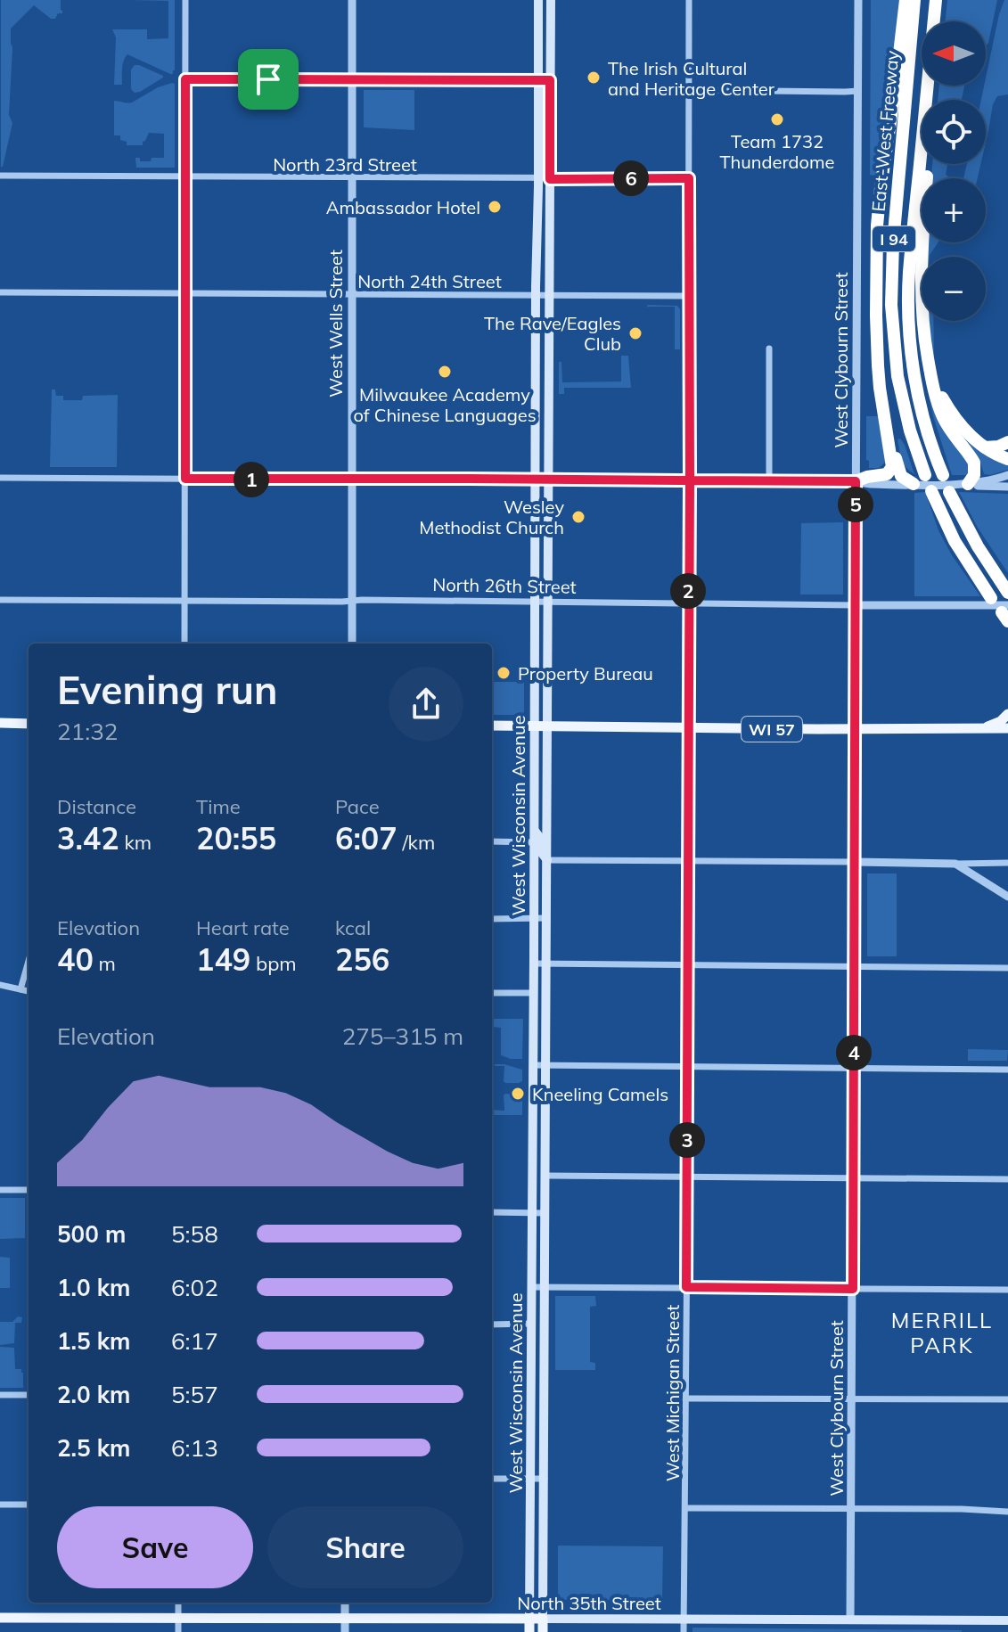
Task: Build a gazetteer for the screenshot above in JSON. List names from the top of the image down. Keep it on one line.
{"streets":{"highway":["East-West Freeway","I 94"],"main road":["WI 57","West Wisconsin Avenue","North 35th Street"],"street":["North 23rd Street","North 24th Street","West Wells Street","West Clybourn Street","North 26th Street","West Michigan Street"]},"crossings":[["North 23rd Street","West Wells Street"],["North 23rd Street","West Wisconsin Avenue"],["North 23rd Street","West Michigan Street"],["North 24th Street","West Wells Street"],["North 24th Street","West Wisconsin Avenue"],["North 24th Street","West Michigan Street"],["West Wells Street","North 26th Street"],["West Clybourn Street","North 26th Street"],["West Clybourn Street","WI 57"],["West Clybourn Street","North 35th Street"],["North 26th Street","West Wisconsin Avenue"],["North 26th Street","West Michigan Street"],["WI 57","West Wisconsin Avenue"],["WI 57","West Michigan Street"],["West Wisconsin Avenue","North 35th Street"],["West Michigan Street","North 35th Street"]],"districts":["MERRILL PARK"],"places":["The Irish Cultural and Heritage Center","Team 1732 Thunderdome","Ambassador Hotel","The Rave/Eagles Club","Milwaukee Academy of Chinese Languages","Wesley Methodist Church","Property Bureau","Kneeling Camels"],"north":"left","page":{"map_buttons":["+","−"],"pins":["6","1","5","2","4","3"],"heading":["Evening run","21:32"],"stats":[["Distance","3.42 km"],["Time","20:55"],["Pace","6:07 /km"],["Elevation","40 m"],["Heart rate","149 bpm"],["kcal","256"]],"chart":["Elevation","275–315 m"],"list":[{"name":"500 m","note":"5:58"},{"name":"1.0 km","note":"6:02"},{"name":"1.5 km","note":"6:17"},{"name":"2.0 km","note":"5:57"},{"name":"2.5 km","note":"6:13"}],"buttons":["Save","Share"]}}
